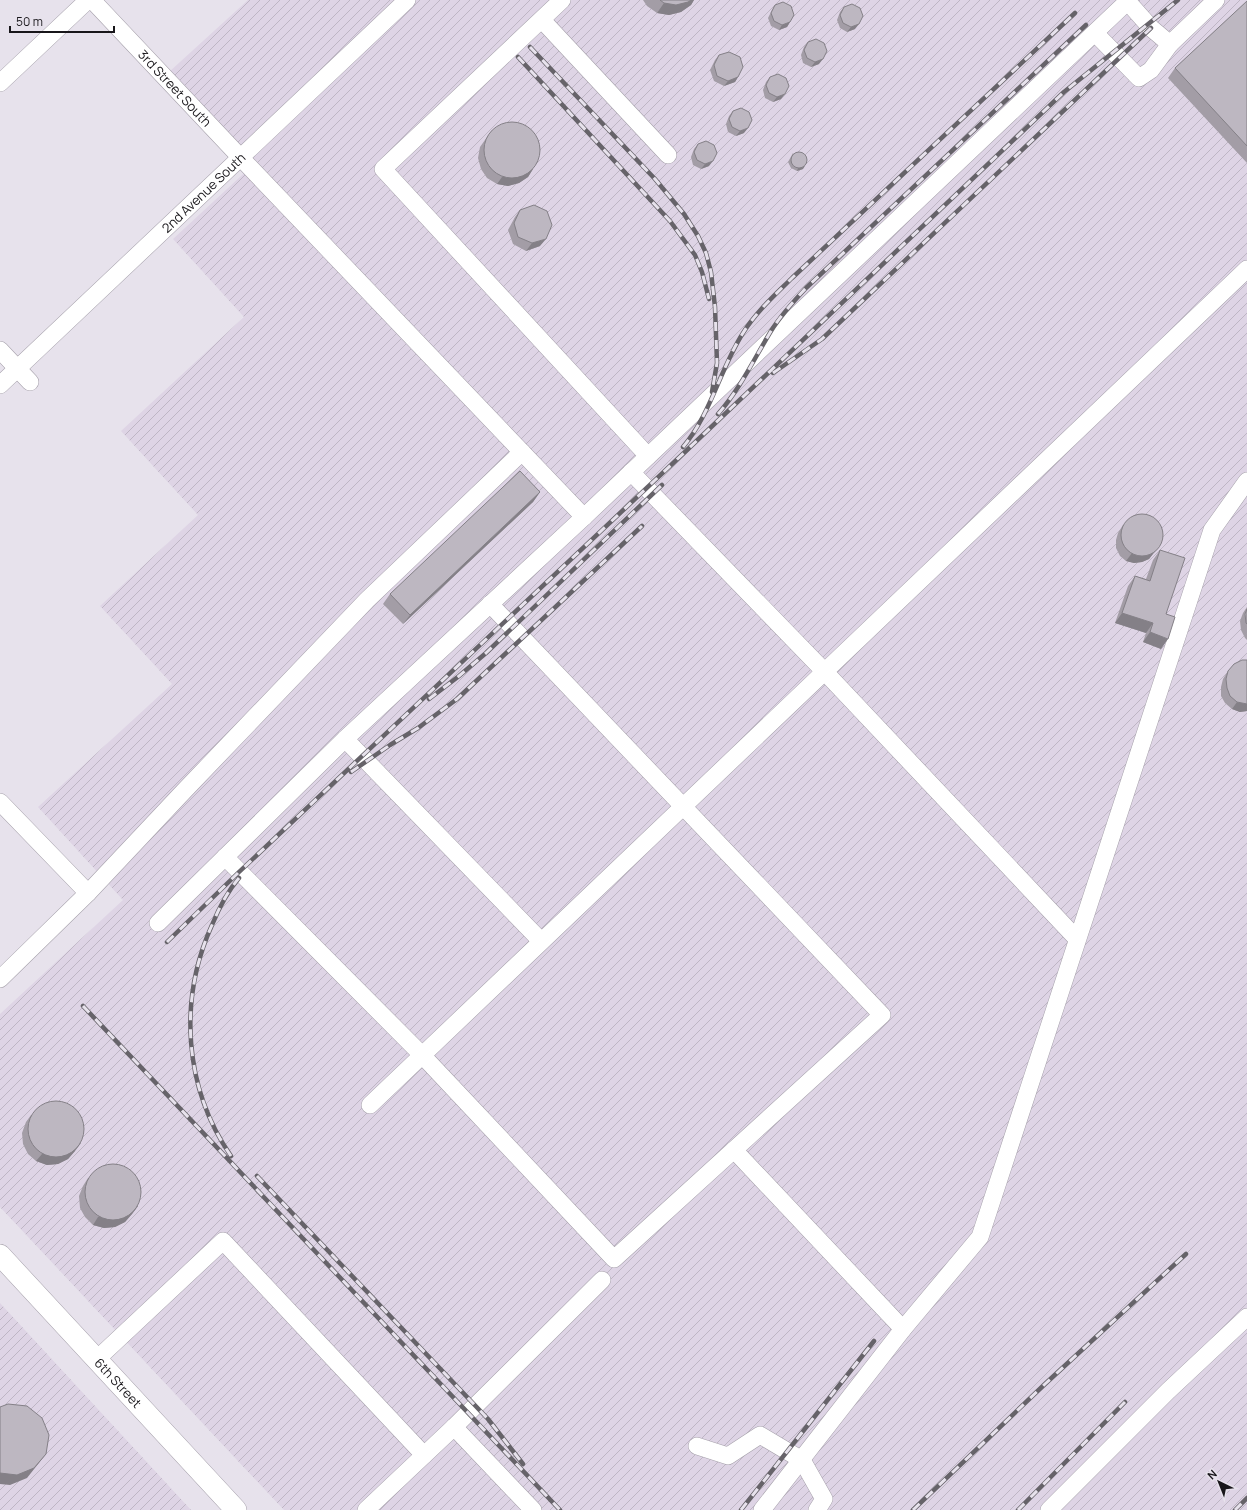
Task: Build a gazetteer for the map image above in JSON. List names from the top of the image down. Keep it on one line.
{"streets":{"main road":["6th Street"],"street":["3rd Street South","2nd Avenue South"]},"crossings":[["3rd Street South","2nd Avenue South"]],"scale_bar":"50 m","north":"top left"}
